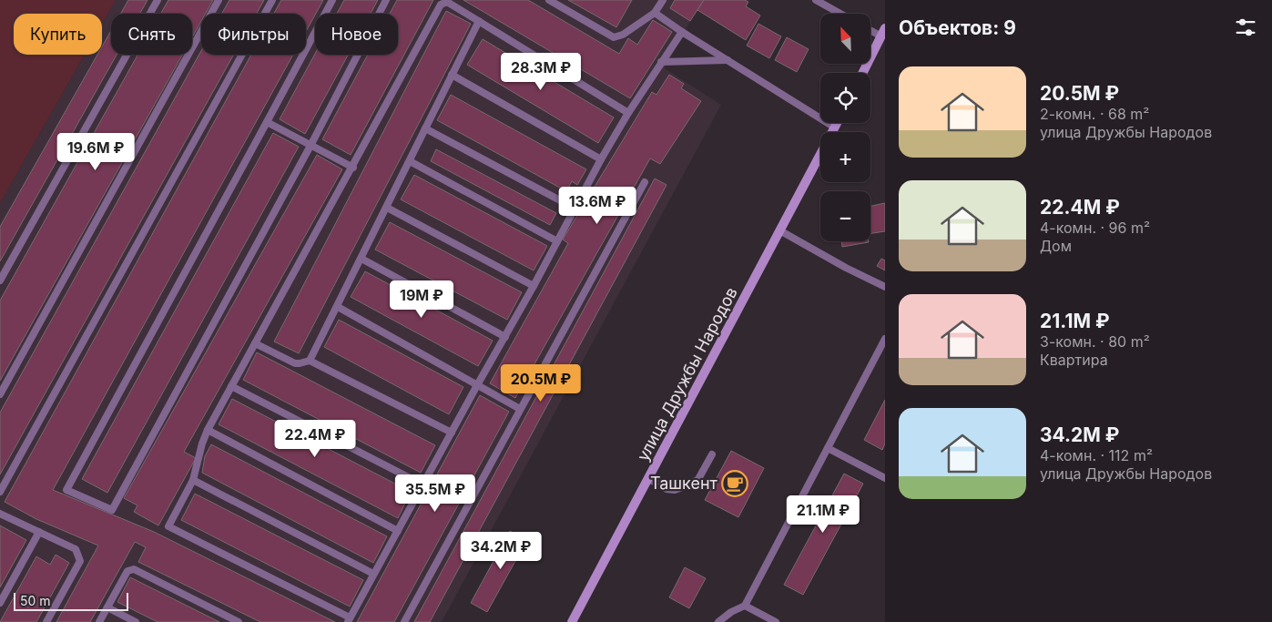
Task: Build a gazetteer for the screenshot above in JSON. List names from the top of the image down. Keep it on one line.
{"streets":{"main road":["улица Дружбы Народов"]},"places":{"cafe":["Ташкент"]},"scale_bar":"50 m","north":"top left","page":{"heading":"Объектов: 9","map_buttons":["+","−"],"chip":["Купить","Снять","Фильтры","Новое"],"price":["28.3M ₽","19.6M ₽","13.6M ₽","19M ₽","20.5M ₽","22.4M ₽","35.5M ₽","21.1M ₽","34.2M ₽"],"list":[{"name":"20.5M ₽","note":"2-комн. · 68 m² · улица Дружбы Народов"},{"name":"22.4M ₽","note":"4-комн. · 96 m² · Дом"},{"name":"21.1M ₽","note":"3-комн. · 80 m² · Квартира"},{"name":"34.2M ₽","note":"4-комн. · 112 m² · улица Дружбы Народов"}],"scale":"50 m"}}
